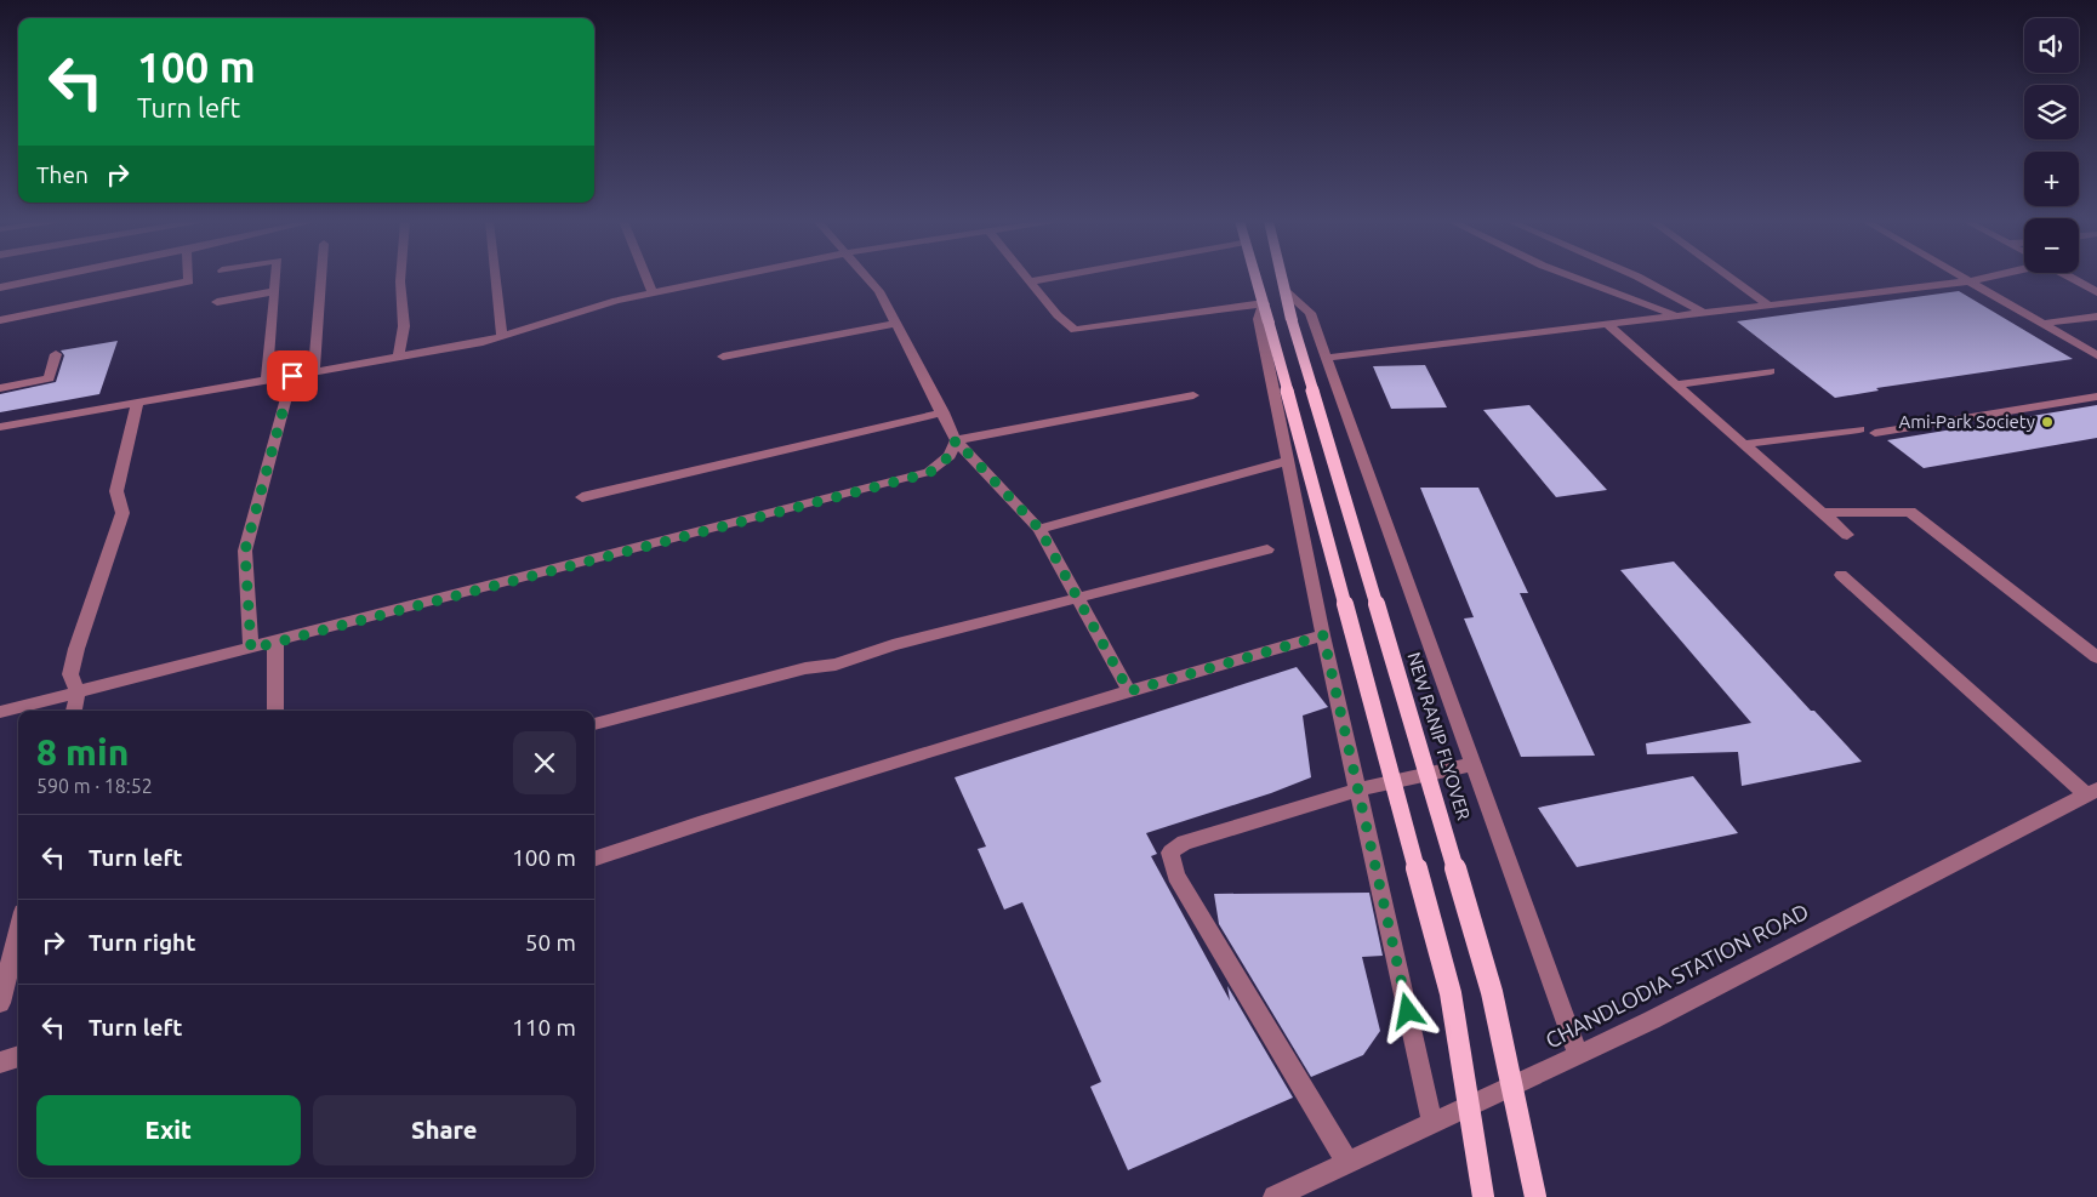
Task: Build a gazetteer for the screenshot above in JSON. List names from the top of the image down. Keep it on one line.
{"streets":{"main road":["NEW RANIP FLYOVER"],"street":["CHANDLODIA STATION ROAD"]},"places":["Ami-Park Society"],"page":{"map_buttons":["+","−"],"turn":["100 m","Turn left"],"then":"Then","heading":["8 min","590 m · 18:52"],"list":[{"name":"Turn left","value":"100 m"},{"name":"Turn right","value":"50 m"},{"name":"Turn left","value":"110 m"}],"buttons":["Exit","Share"]}}
